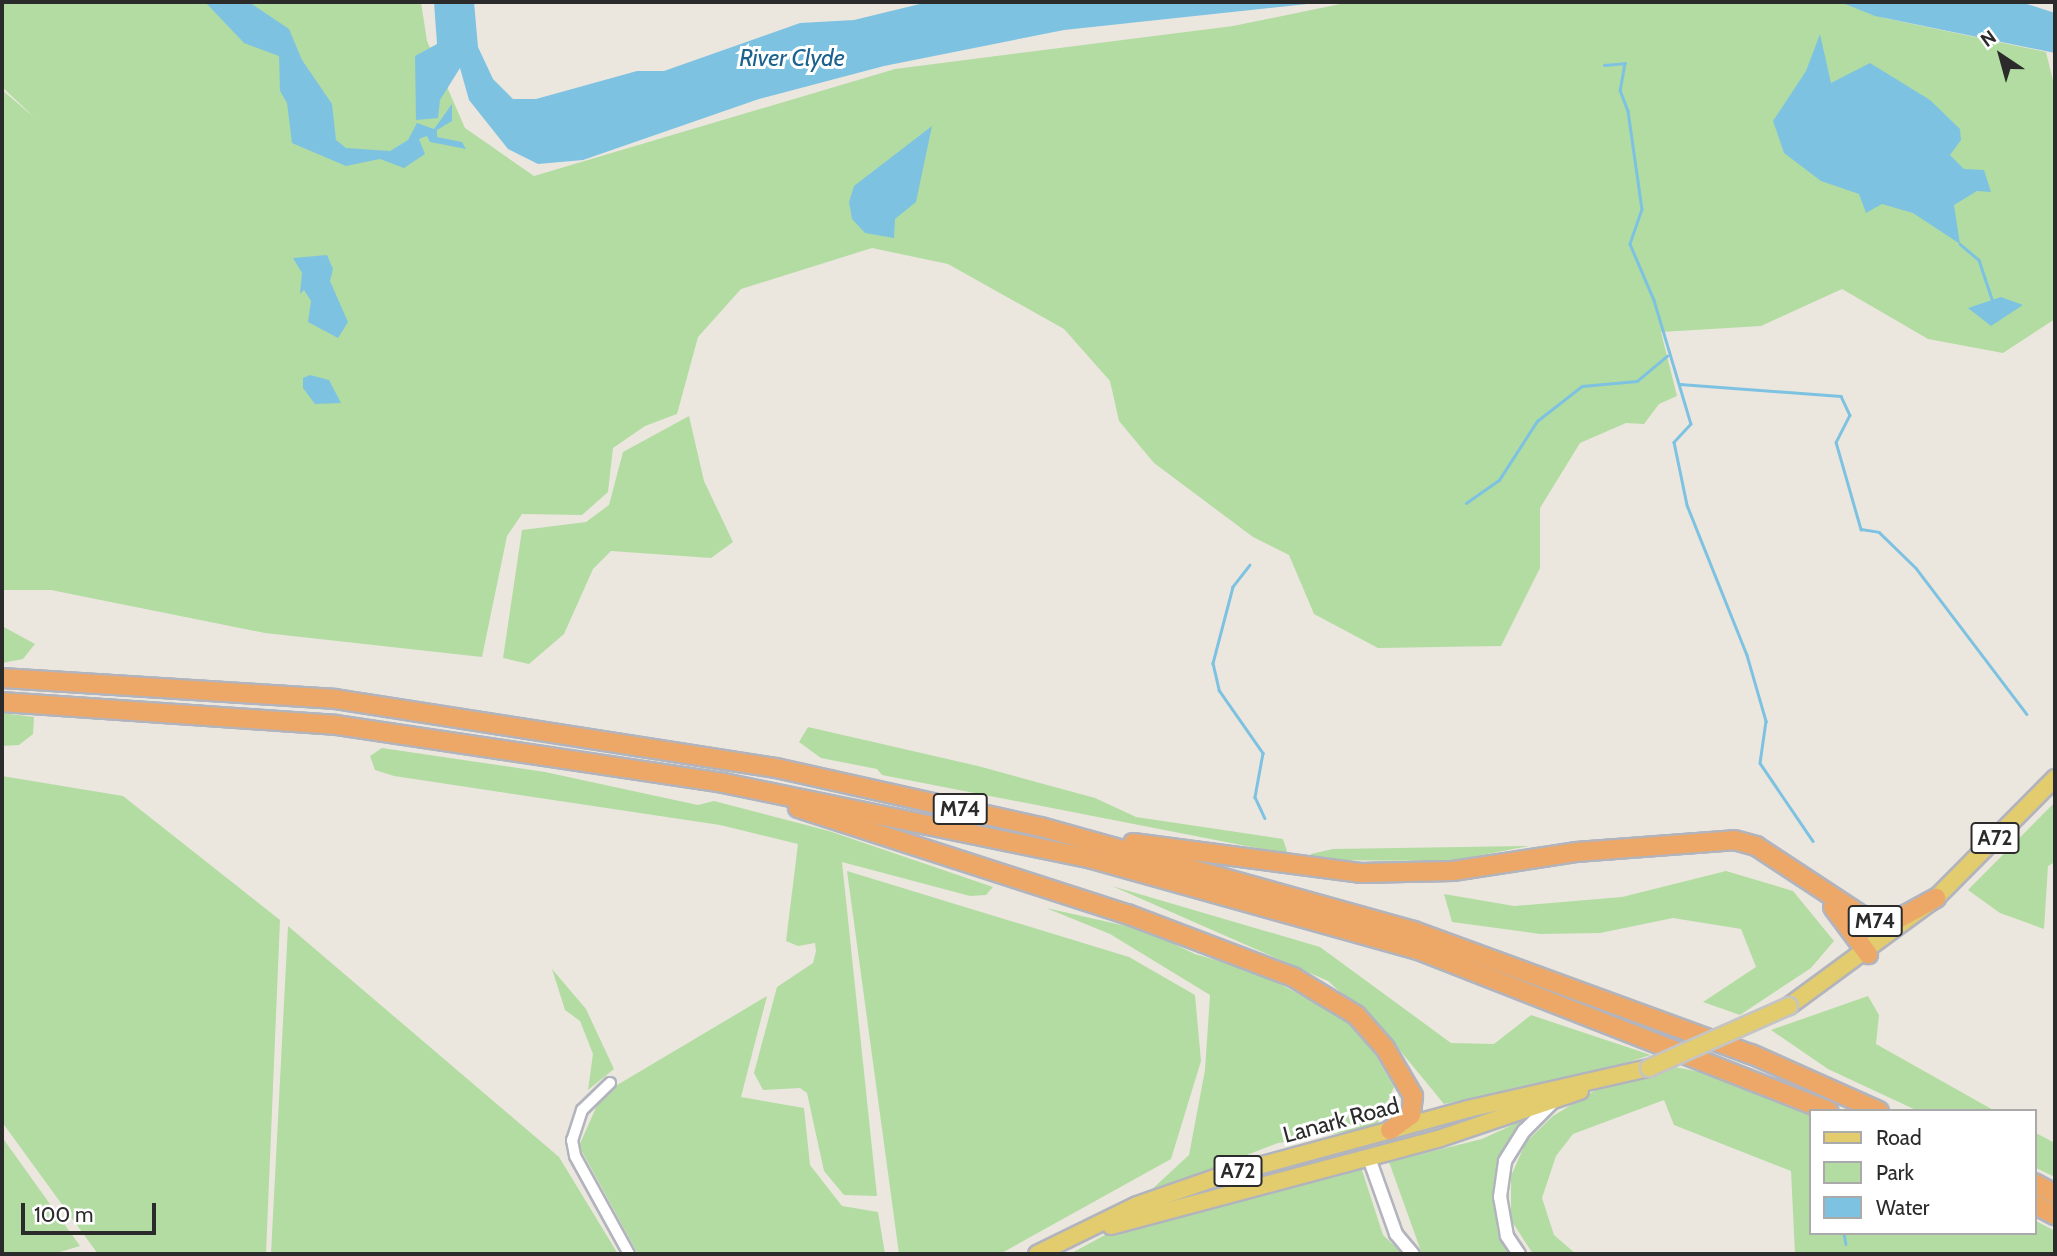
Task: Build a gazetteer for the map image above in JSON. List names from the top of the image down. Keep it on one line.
{"streets":{"highway":["M74"],"main road":["A72","Lanark Road"]},"crossings":[["M74","A72"],["M74","Lanark Road"],["A72","Lanark Road"]],"water":["River Clyde"],"legend":["Road","Park","Water"],"scale_bar":"100 m","north":"top left"}
